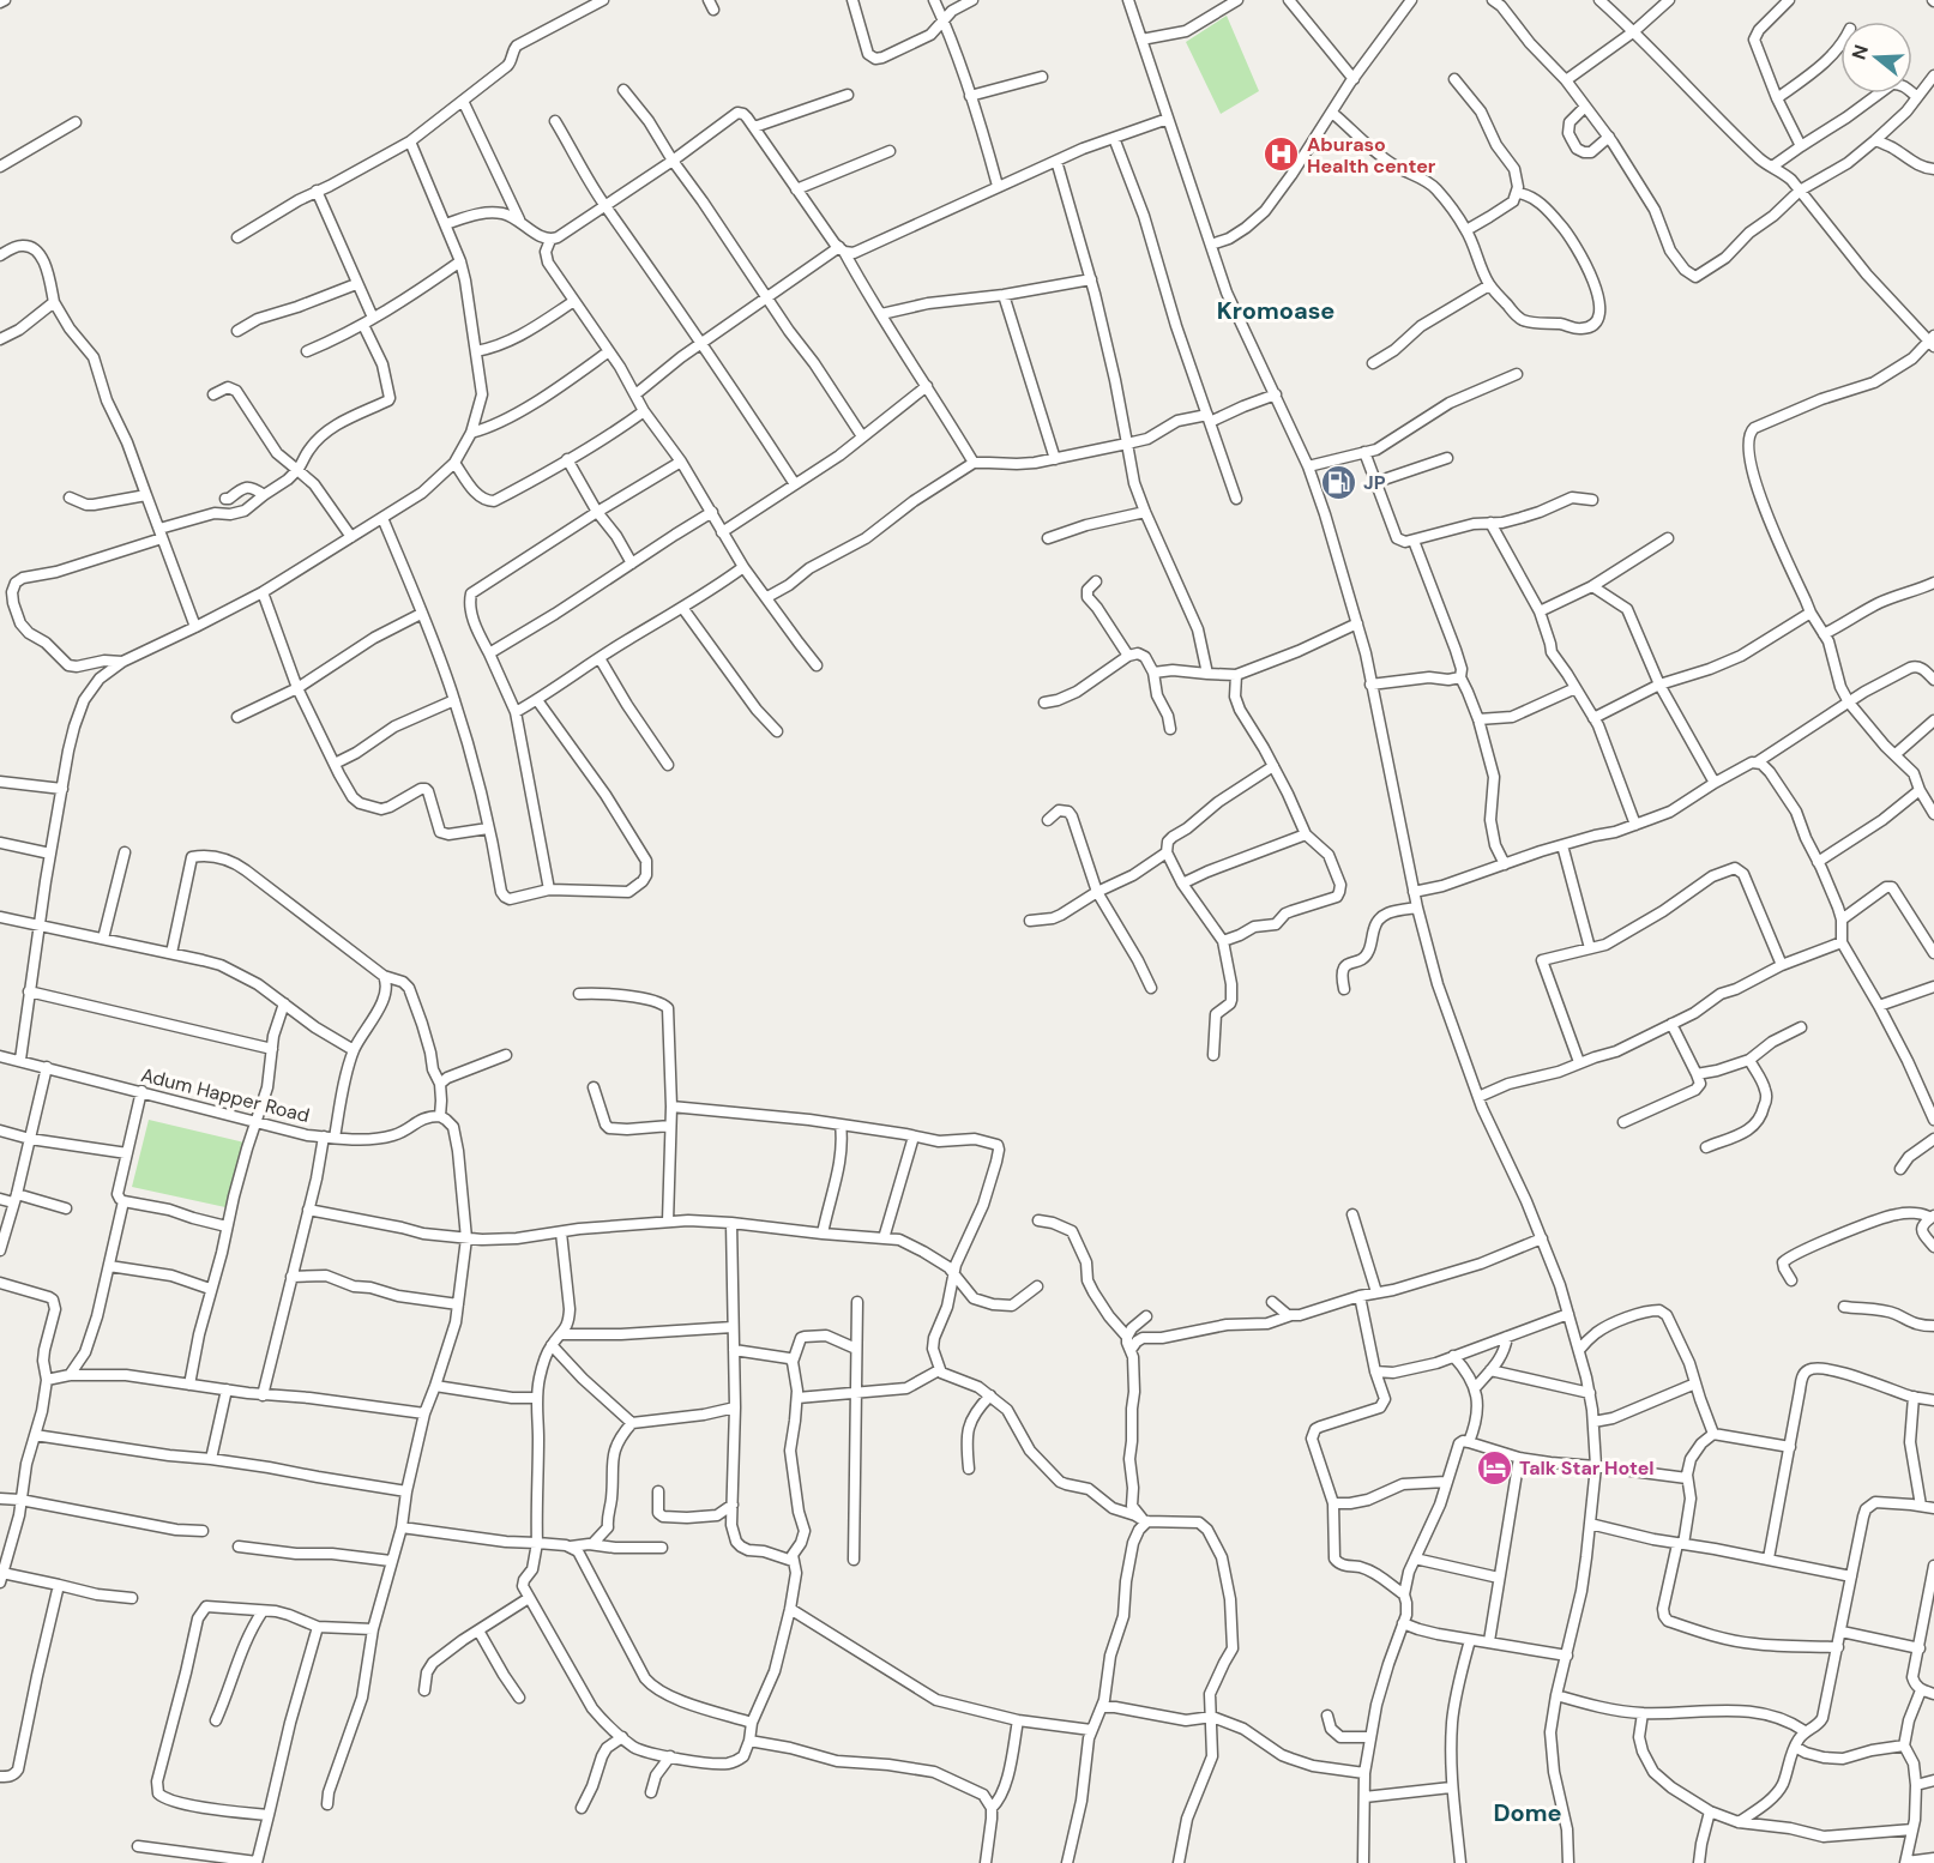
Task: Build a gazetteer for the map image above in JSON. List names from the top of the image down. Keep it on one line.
{"streets":{"street":["Adum Happer Road"]},"districts":["Kromoase","Dome"],"places":{"hospital":["Aburaso Health center"],"fuel station":["JP"],"hotel":["Talk Star Hotel"]},"north":"left"}
